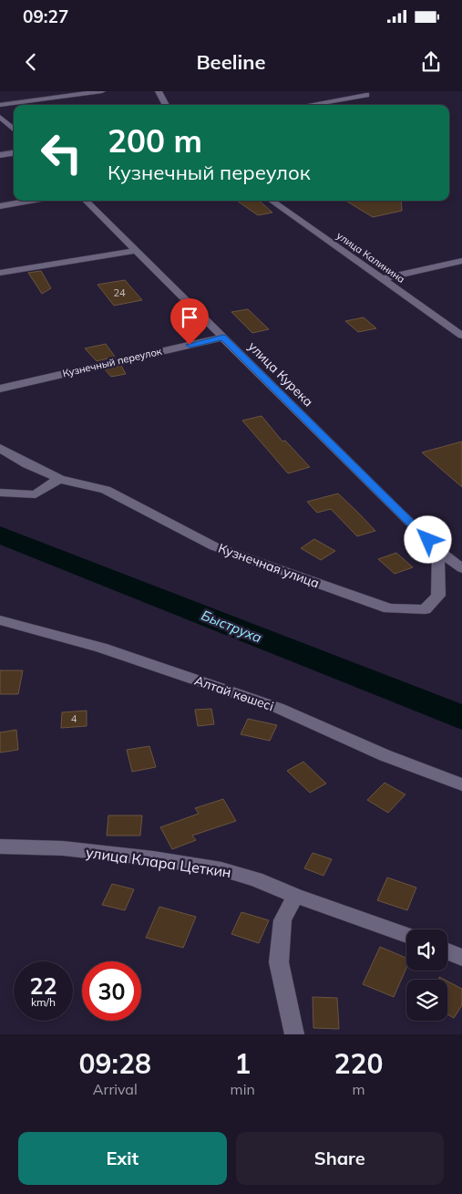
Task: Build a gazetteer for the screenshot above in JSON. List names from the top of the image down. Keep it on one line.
{"streets":{"street":["улица Калинина","Кузнечный переулок","улица Курека","Кузнечная улица","Алтай көшесі","улица Клара Цеткин"]},"crossings":[["Кузнечный переулок","улица Курека"],["улица Курека","Кузнечная улица"]],"water":["Быструха"],"house_numbers":["24","4"],"page":{"status":"09:27","header":"Beeline","turn":["200 m","Кузнечный переулок"],"speed":"22 km/h","limit":"30","eta":["09:28","Arrival","1","min","220","m"],"buttons":["Exit","Share"]}}
